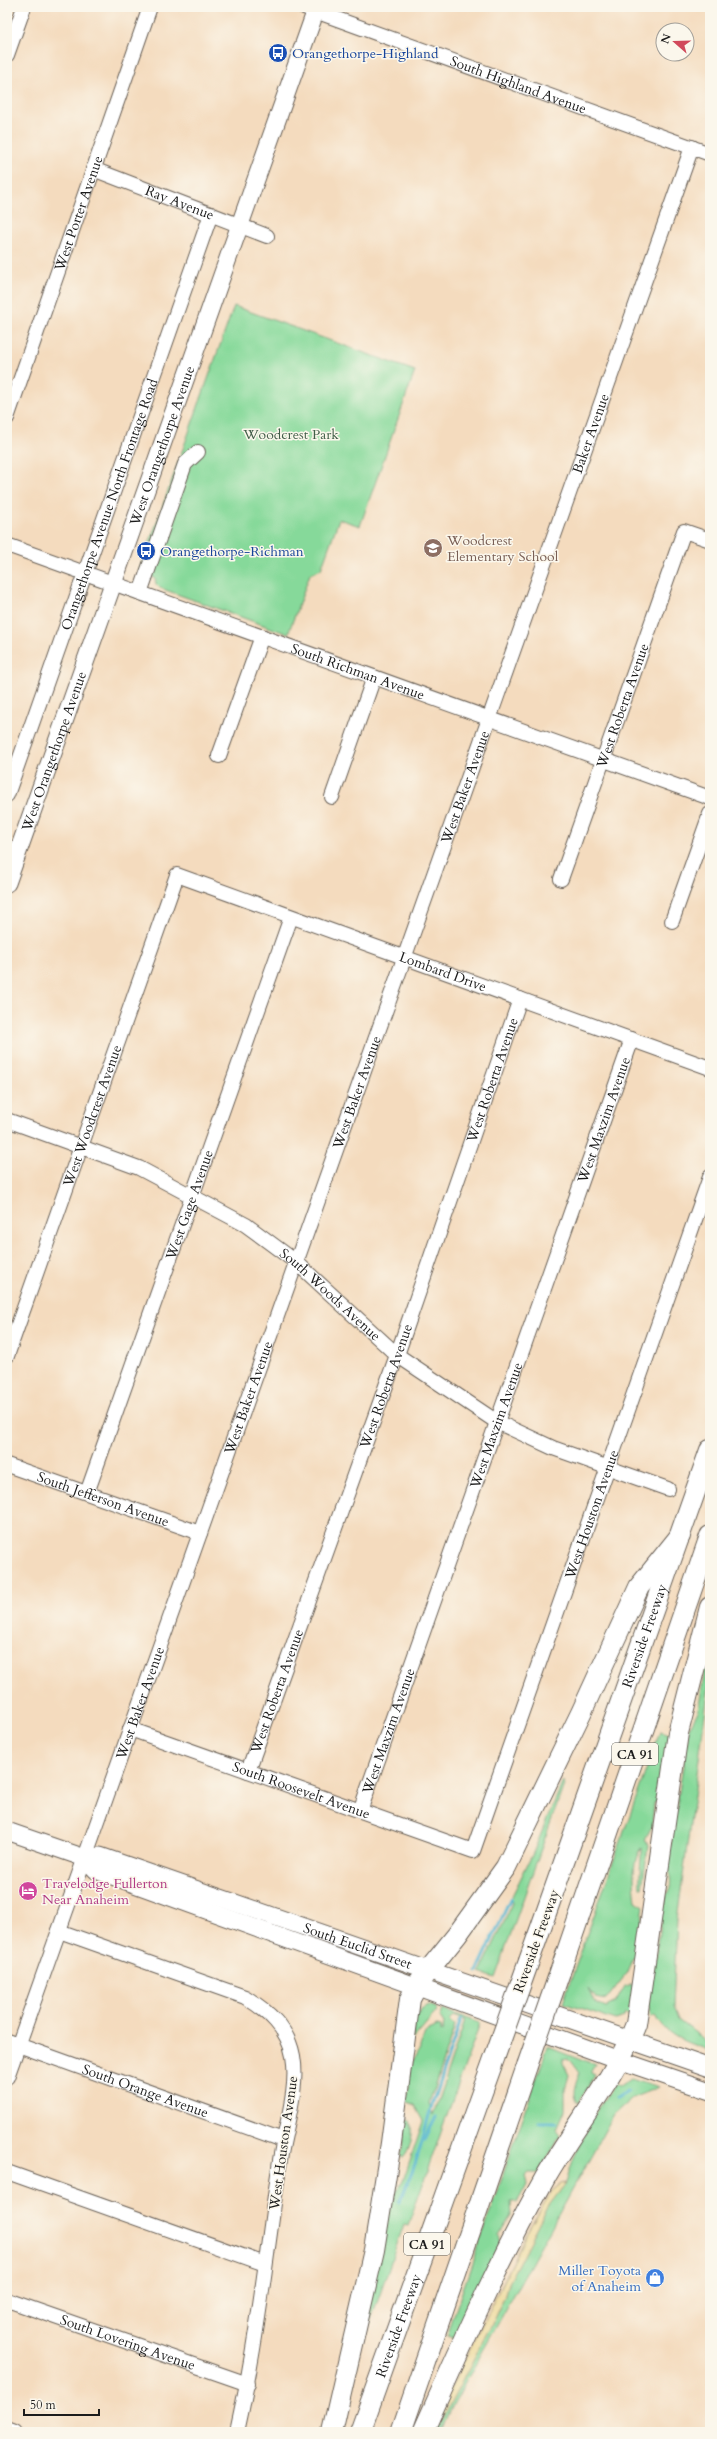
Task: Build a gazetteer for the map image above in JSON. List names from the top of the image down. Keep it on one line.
{"streets":{"highway":["Riverside Freeway","CA 91"],"main road":["West Orangethorpe Avenue","South Euclid Street"],"street":["South Highland Avenue","Ray Avenue","West Porter Avenue","Baker Avenue","Orangethorpe Avenue North Frontage Road","South Richman Avenue","West Roberta Avenue","West Baker Avenue","Lombard Drive","West Woodcrest Avenue","West Maxzim Avenue","West Gage Avenue","South Woods Avenue","South Jefferson Avenue","West Houston Avenue","South Roosevelt Avenue","South Orange Avenue","South Lovering Avenue"]},"crossings":[["South Highland Avenue","Baker Avenue"],["South Highland Avenue","West Orangethorpe Avenue"],["Ray Avenue","West Porter Avenue"],["Ray Avenue","West Orangethorpe Avenue"],["Ray Avenue","Orangethorpe Avenue North Frontage Road"],["Baker Avenue","South Richman Avenue"],["Baker Avenue","West Baker Avenue"],["West Orangethorpe Avenue","South Richman Avenue"],["Orangethorpe Avenue North Frontage Road","South Richman Avenue"],["South Richman Avenue","West Roberta Avenue"],["South Richman Avenue","West Baker Avenue"],["West Roberta Avenue","Lombard Drive"],["West Roberta Avenue","South Woods Avenue"],["West Roberta Avenue","South Roosevelt Avenue"],["West Baker Avenue","Lombard Drive"],["West Baker Avenue","South Woods Avenue"],["West Baker Avenue","South Jefferson Avenue"],["West Baker Avenue","West Houston Avenue"],["West Baker Avenue","South Roosevelt Avenue"],["West Baker Avenue","South Euclid Street"],["West Baker Avenue","South Orange Avenue"],["Lombard Drive","West Woodcrest Avenue"],["Lombard Drive","West Maxzim Avenue"],["Lombard Drive","West Gage Avenue"],["West Woodcrest Avenue","South Woods Avenue"],["West Maxzim Avenue","South Woods Avenue"],["West Maxzim Avenue","South Roosevelt Avenue"],["West Gage Avenue","South Woods Avenue"],["West Gage Avenue","South Jefferson Avenue"],["South Woods Avenue","West Houston Avenue"],["West Houston Avenue","South Roosevelt Avenue"],["West Houston Avenue","South Orange Avenue"],["West Houston Avenue","South Lovering Avenue"]],"parks":["Woodcrest Park"],"places":{"bus stop":["Orangethorpe-Highland","Orangethorpe-Richman"],"school or university":["Woodcrest Elementary School"],"hotel":["Travelodge Fullerton Near Anaheim"],"shop":["Miller Toyota of Anaheim"]},"scale_bar":"50 m","north":"left"}
